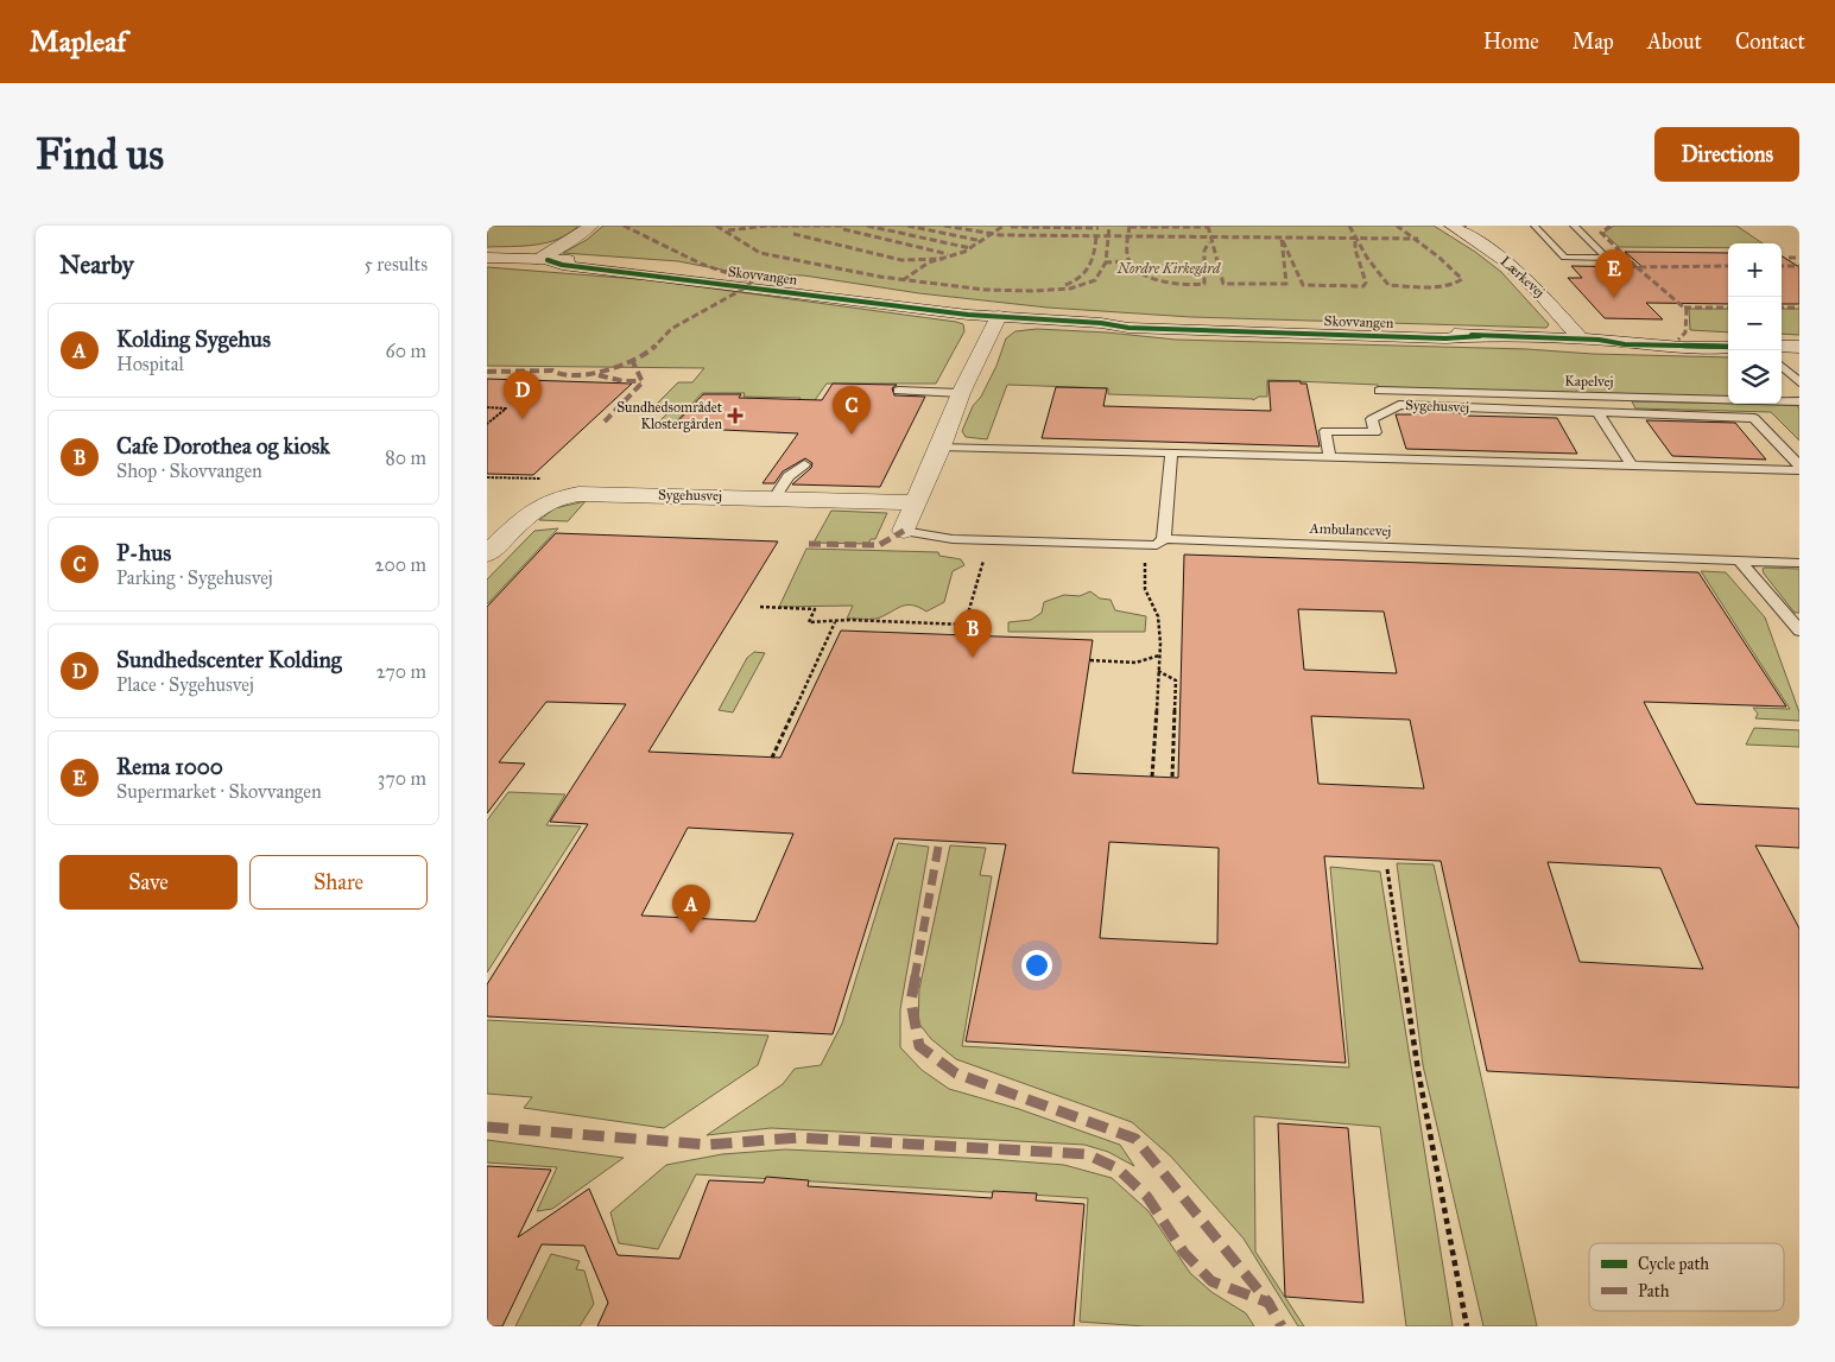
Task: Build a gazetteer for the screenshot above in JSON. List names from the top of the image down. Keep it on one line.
{"streets":{"street":["Skovvangen","Lærkevej","Sygehusvej"],"lane":["Kapelvej","Ambulancevej"]},"crossings":[["Skovvangen","Lærkevej"]],"parks":["Nordre Kirkegård"],"places":{"health":["Sundhedsområdet Klostergården"]},"legend":["Cycle path","Path"],"page":{"header":"Mapleaf","nav":["Home","Map","About","Contact"],"buttons":["Directions",["Save","Share"]],"title":"Find us","heading":["Nearby","5 results"],"map_buttons":["+","−"],"pins":["E","D","C","B","A"],"list":[{"mark":"A","name":"Kolding Sygehus","note":"Hospital","value":"60 m"},{"mark":"B","name":"Cafe Dorothea og kiosk","note":"Shop · Skovvangen","value":"80 m"},{"mark":"C","name":"P-hus","note":"Parking · Sygehusvej","value":"200 m"},{"mark":"D","name":"Sundhedscenter Kolding","note":"Place · Sygehusvej","value":"270 m"},{"mark":"E","name":"Rema 1000","note":"Supermarket · Skovvangen","value":"370 m"}]}}
